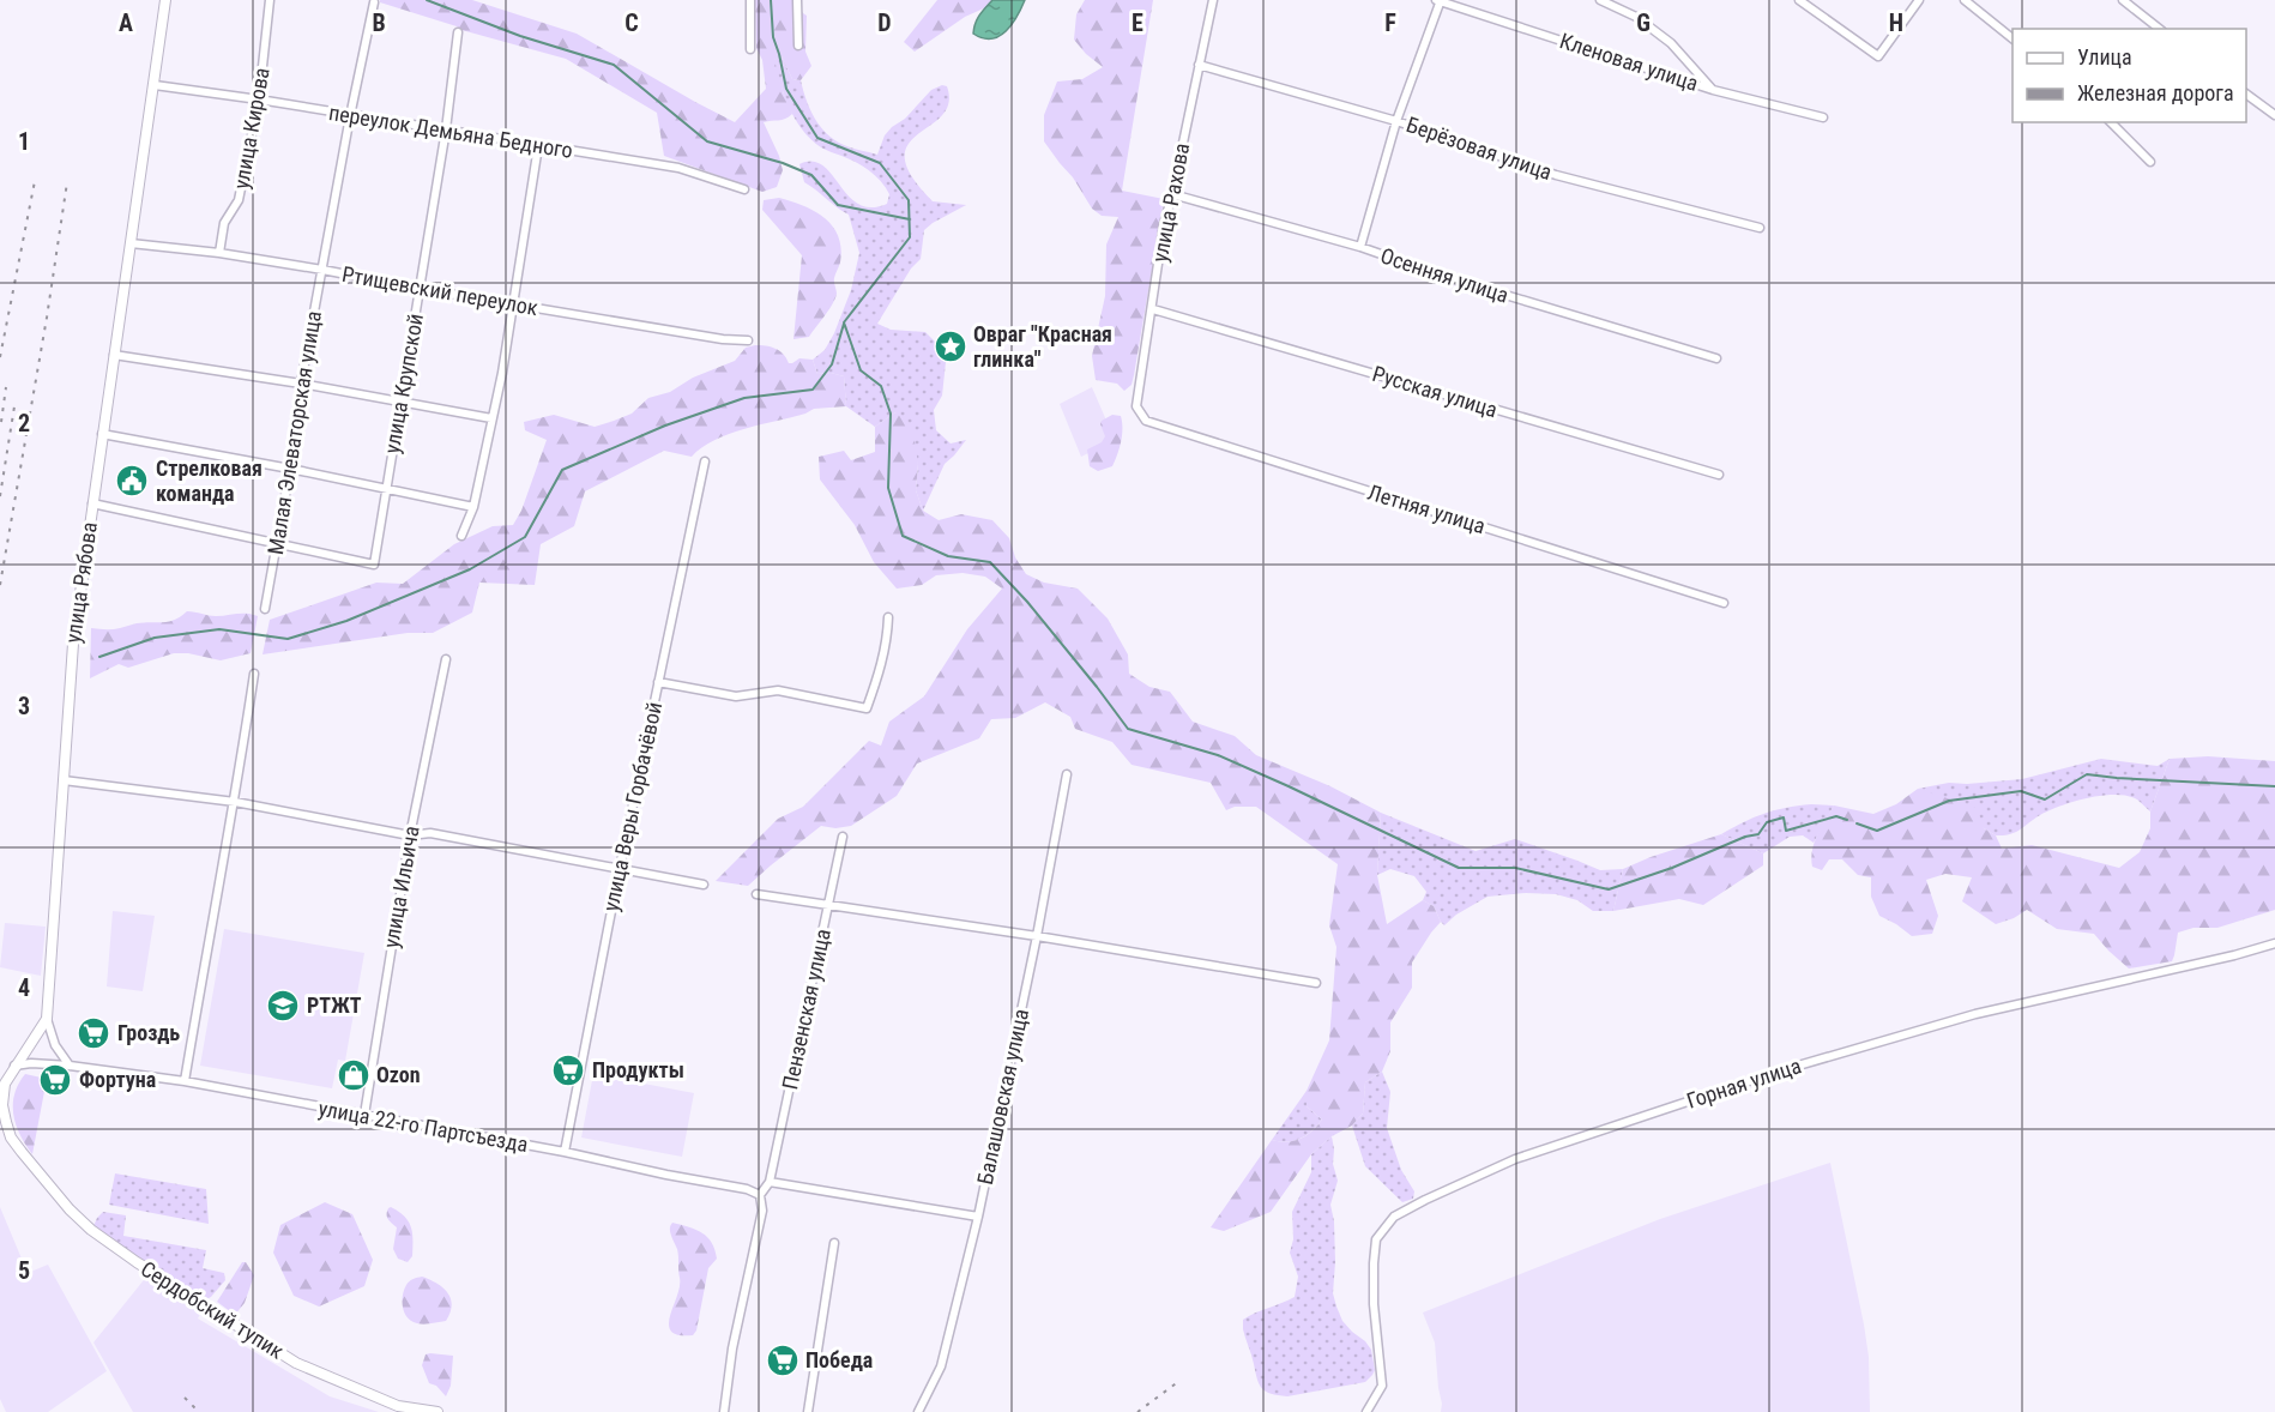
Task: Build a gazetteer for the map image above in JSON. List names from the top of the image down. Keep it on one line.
{"streets":{"street":["Кленовая улица","улица Кирова","переулок Демьяна Бедного","Берёзовая улица","улица Рахова","Осенняя улица","Ртищевский переулок","улица Крупской","Русская улица","Малая Элеваторская улица","Летняя улица","улица Рябова","улица Веры Горбачёвой","улица Ильича","Пензенская улица","Горная улица","Балашовская улица","улица 22-го Партсъезда","Сердобский тупик"]},"crossings":[["улица Кирова","переулок Демьяна Бедного"],["улица Кирова","Ртищевский переулок"],["переулок Демьяна Бедного","улица Крупской"],["переулок Демьяна Бедного","Малая Элеваторская улица"],["переулок Демьяна Бедного","улица Рябова"],["Берёзовая улица","улица Рахова"],["улица Рахова","Осенняя улица"],["улица Рахова","Русская улица"],["улица Рахова","Летняя улица"],["Ртищевский переулок","улица Крупской"],["Ртищевский переулок","Малая Элеваторская улица"],["Ртищевский переулок","улица Рябова"],["улица Крупской","Малая Элеваторская улица"],["улица Веры Горбачёвой","улица 22-го Партсъезда"],["улица Ильича","улица 22-го Партсъезда"],["улица 22-го Партсъезда","Сердобский тупик"]],"places":{"place":["Овраг \"Красная глинка\""],"public building":["Стрелковая команда"],"school or university":["РТЖТ"],"supermarket":["Гроздь","Продукты","Фортуна","Победа"],"shop":["Ozon"]},"legend":["Улица","Железная дорога"],"grid":{"columns":["A","B","C","D","E","F","G","H"],"rows":["1","2","3","4","5"]}}
